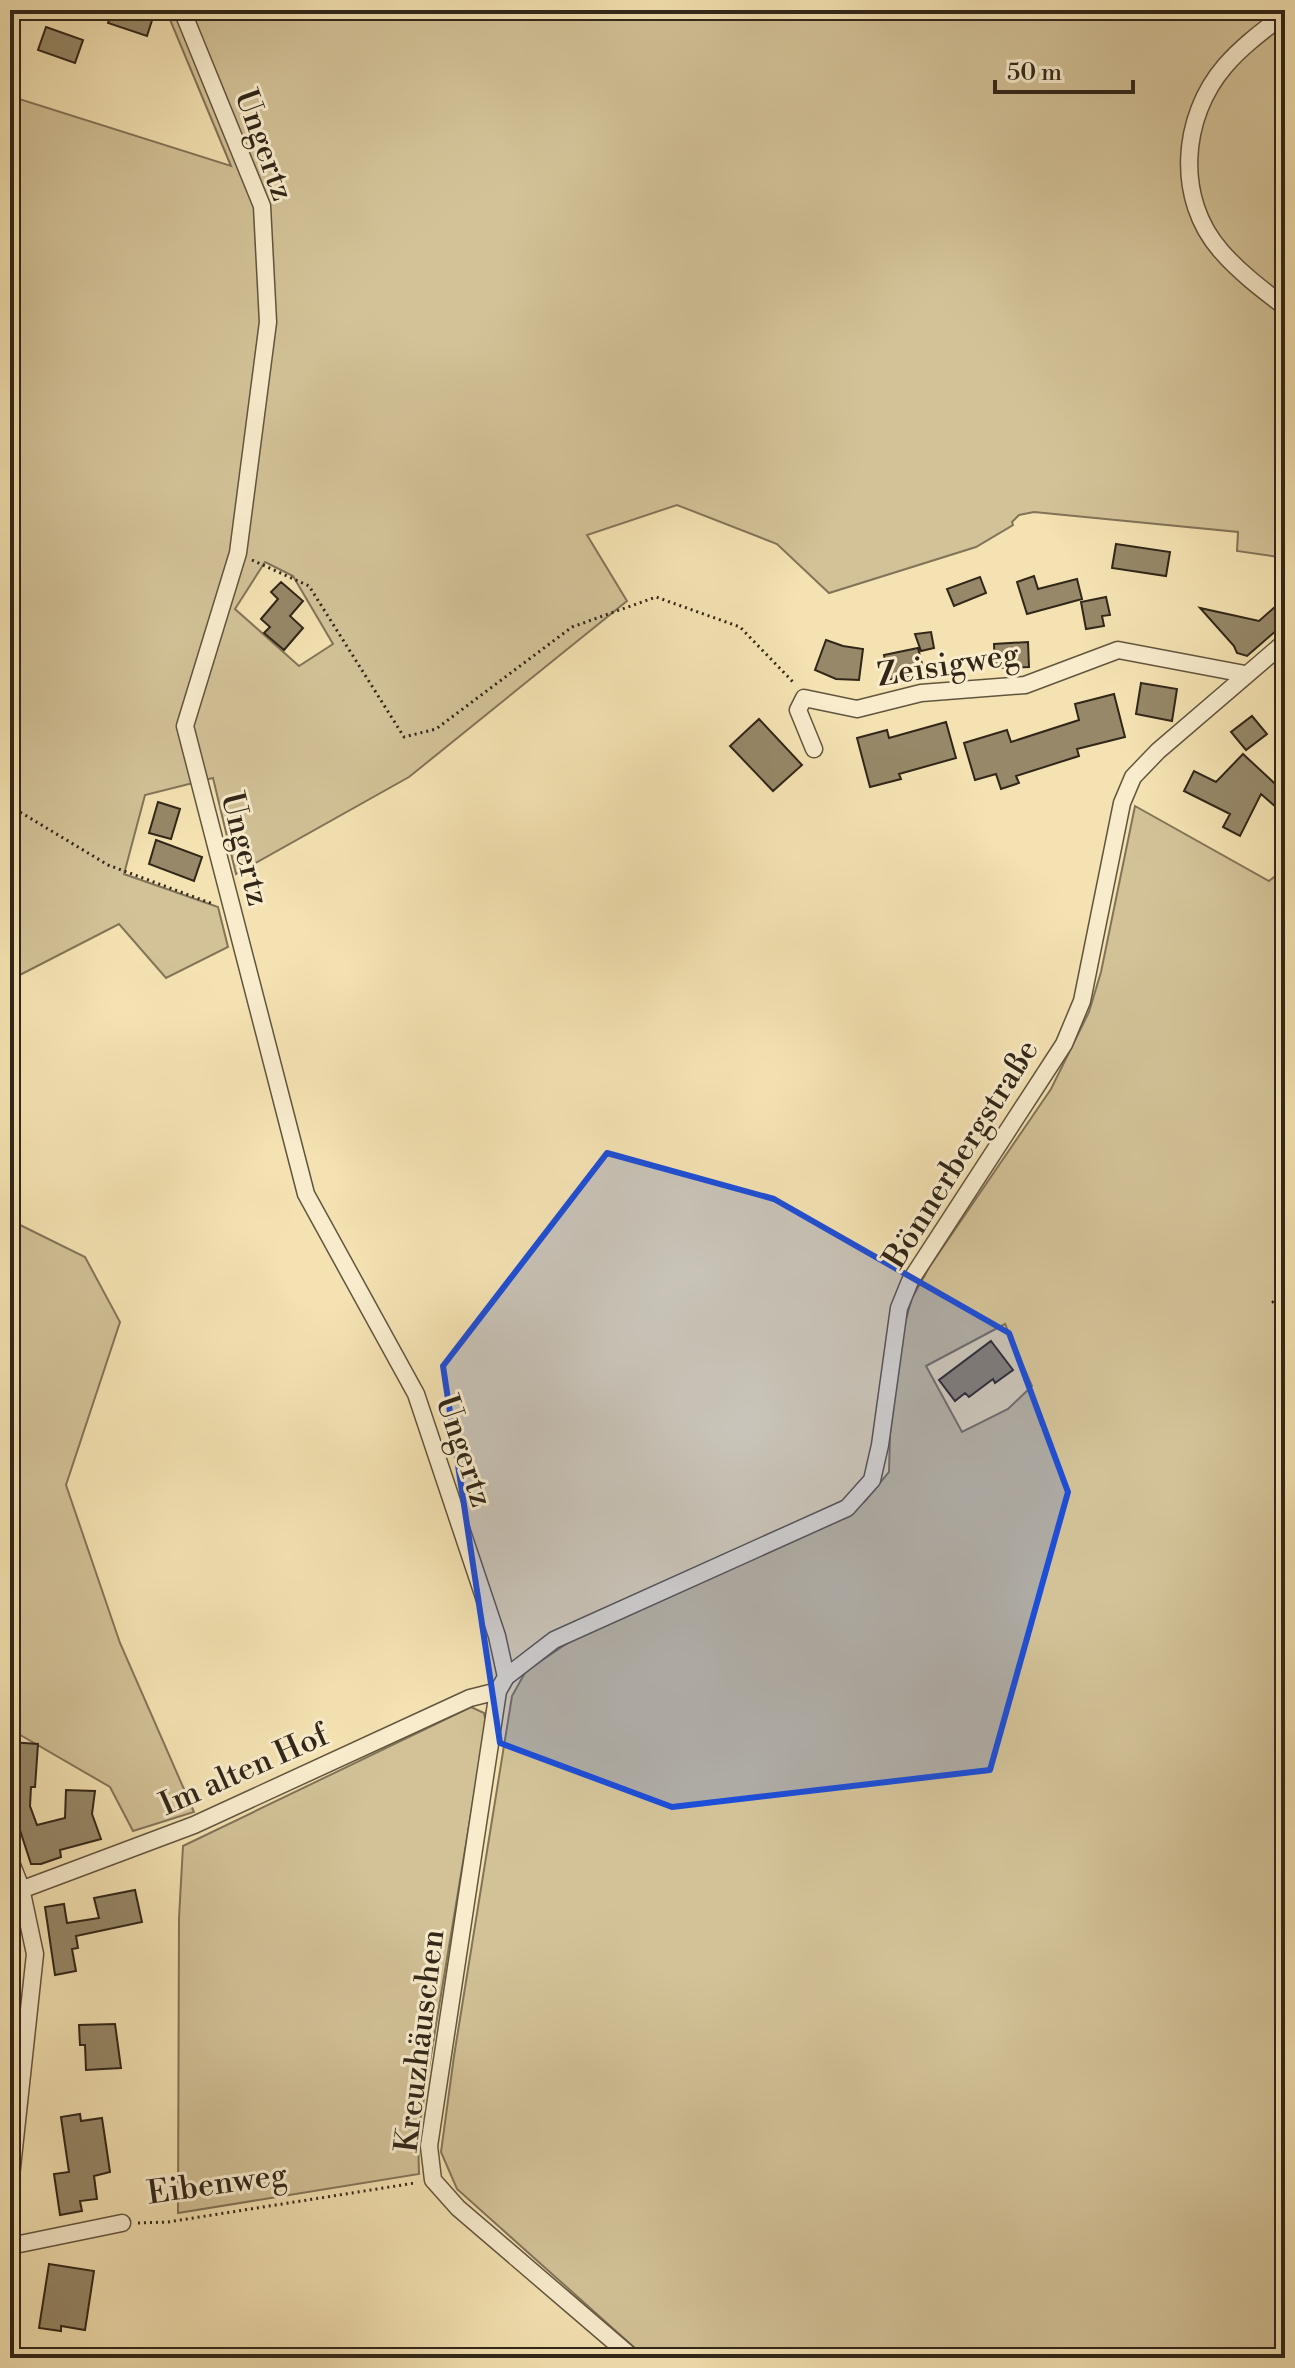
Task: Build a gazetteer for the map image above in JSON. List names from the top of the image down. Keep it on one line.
{"streets":{"street":["Ungertz","Zeisigweg","Bönnerbergstraße","Im alten Hof","Kreuzhäuschen","Eibenweg"]},"crossings":[["Ungertz","Bönnerbergstraße"],["Ungertz","Im alten Hof"],["Ungertz","Kreuzhäuschen"],["Zeisigweg","Bönnerbergstraße"],["Bönnerbergstraße","Im alten Hof"],["Bönnerbergstraße","Kreuzhäuschen"],["Im alten Hof","Kreuzhäuschen"],["Kreuzhäuschen","Eibenweg"]],"scale_bar":"50 m"}
